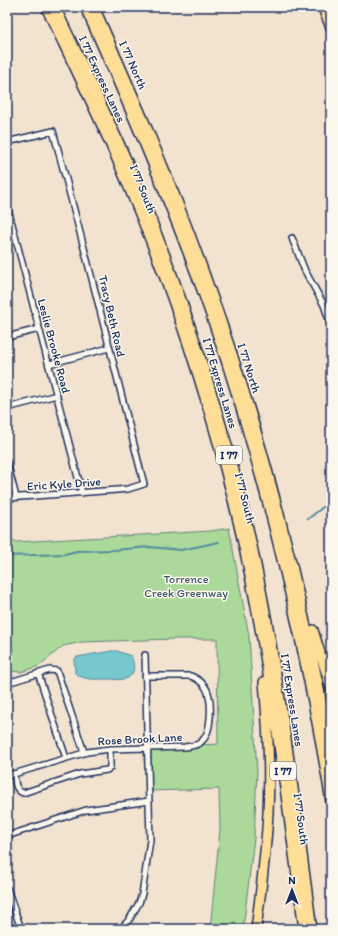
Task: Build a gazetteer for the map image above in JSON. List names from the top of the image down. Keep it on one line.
{"streets":{"highway":["I 77 North","I 77 Express Lanes","I 77 South","I 77"],"street":["Tracy Beth Road","Leslie Brooke Road","Eric Kyle Drive","Rose Brook Lane"]},"crossings":[["Tracy Beth Road","Eric Kyle Drive"],["Leslie Brooke Road","Eric Kyle Drive"]],"parks":["Torrence Creek Greenway"],"north":"top"}
